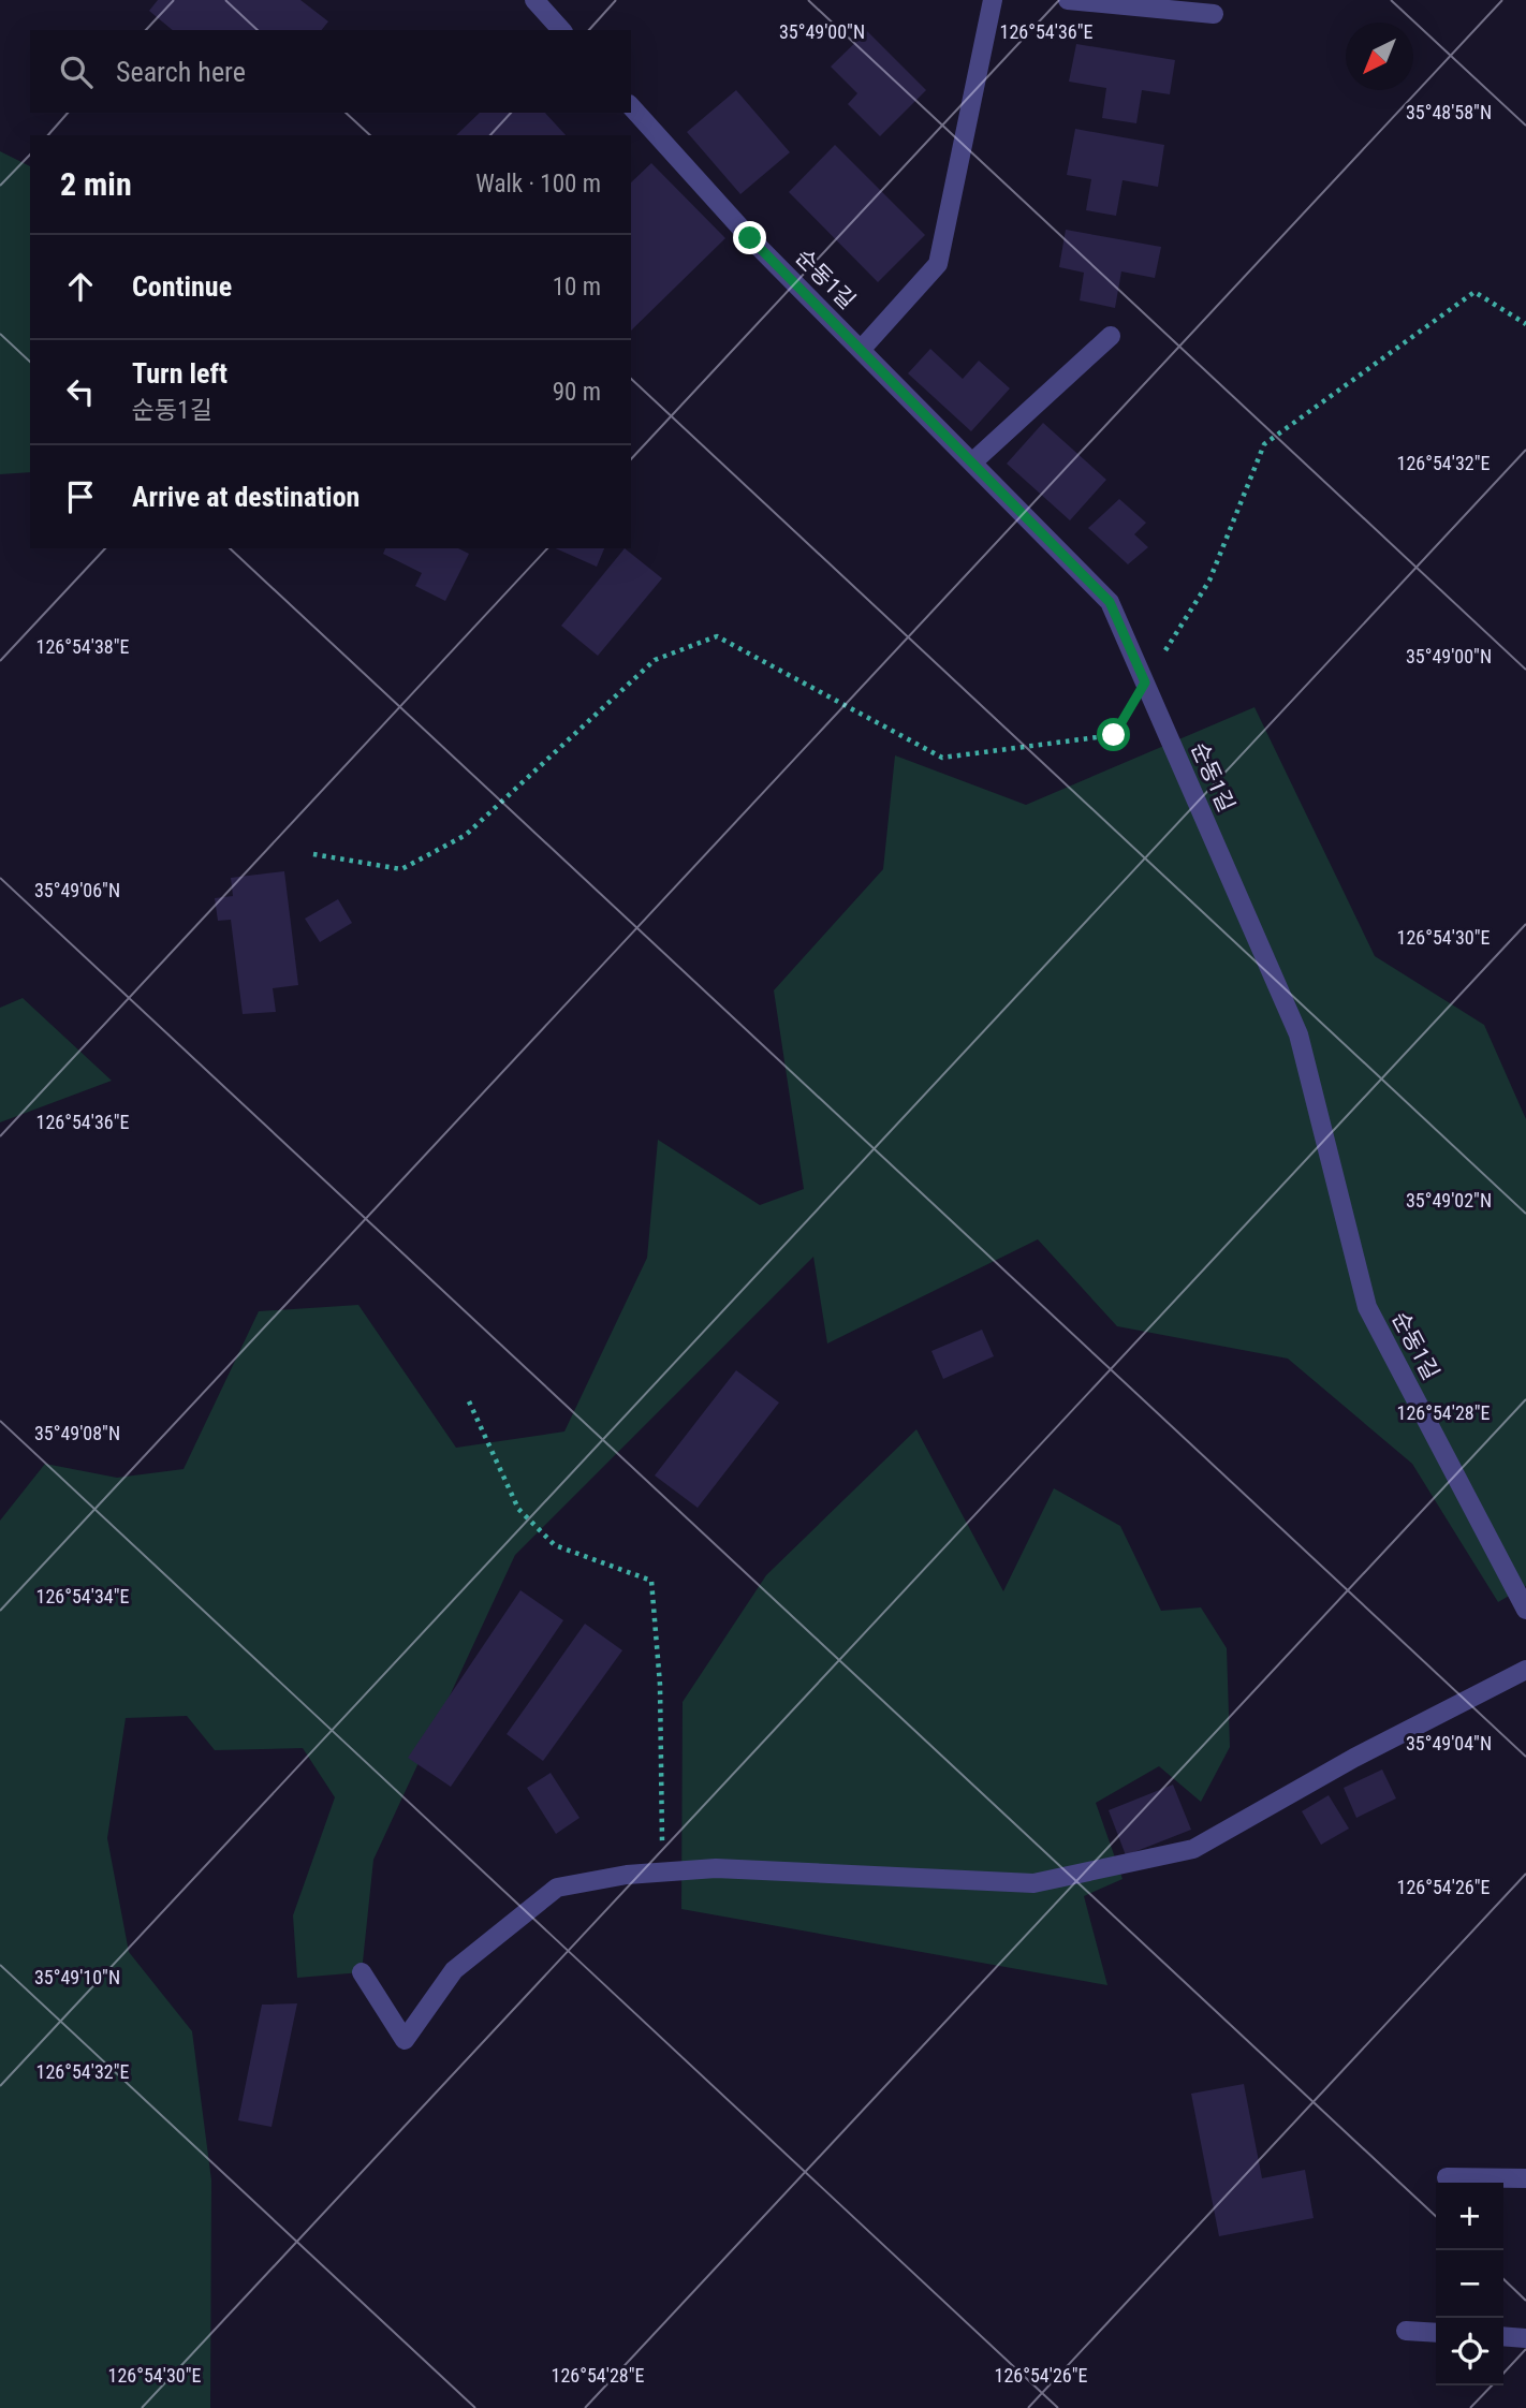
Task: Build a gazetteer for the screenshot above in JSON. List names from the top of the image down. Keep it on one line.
{"streets":{"street":["순동1길"]},"north":"bottom left","page":{"search":"Search here","heading":["2 min","Walk · 100 m"],"list":[["Continue","10 m"],["Turn left","순동1길","90 m"],"Arrive at destination"],"map_buttons":["+","−"]},"coordinates":["35°49'00\"N","126°54'36\"E","35°48'58\"N","126°54'32\"E","126°54'38\"E","35°49'06\"N","126°54'30\"E","35°49'02\"N","126°54'28\"E","35°49'08\"N","126°54'34\"E","35°49'04\"N","126°54'26\"E","35°49'10\"N"]}
